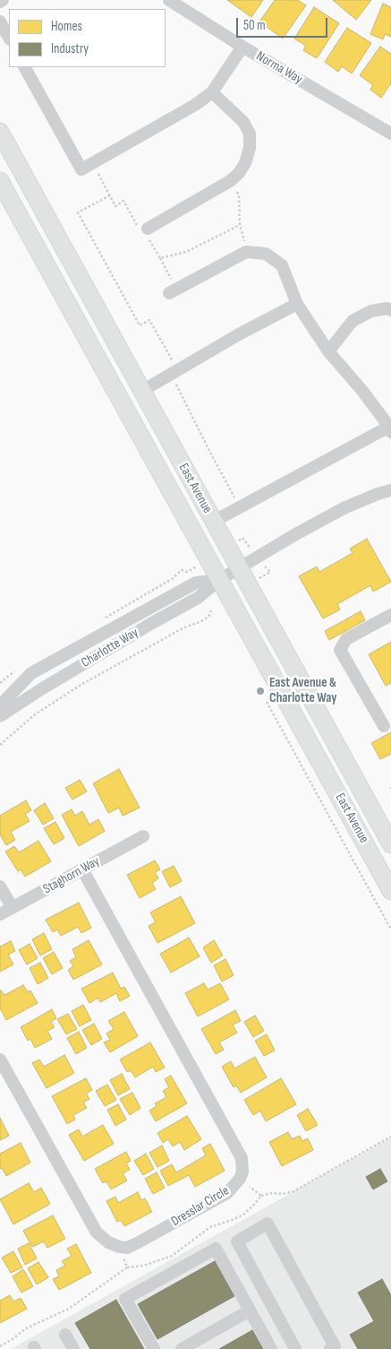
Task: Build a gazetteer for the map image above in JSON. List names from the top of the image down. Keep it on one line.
{"streets":{"main road":["East Avenue"],"street":["Norma Way","Charlotte Way","Staghorn Way","Dresslar Circle"]},"crossings":[["East Avenue","Charlotte Way"],["Staghorn Way","Dresslar Circle"]],"places":["East Avenue & Charlotte Way"],"legend":["Homes","Industry"],"scale_bar":"50 m"}
